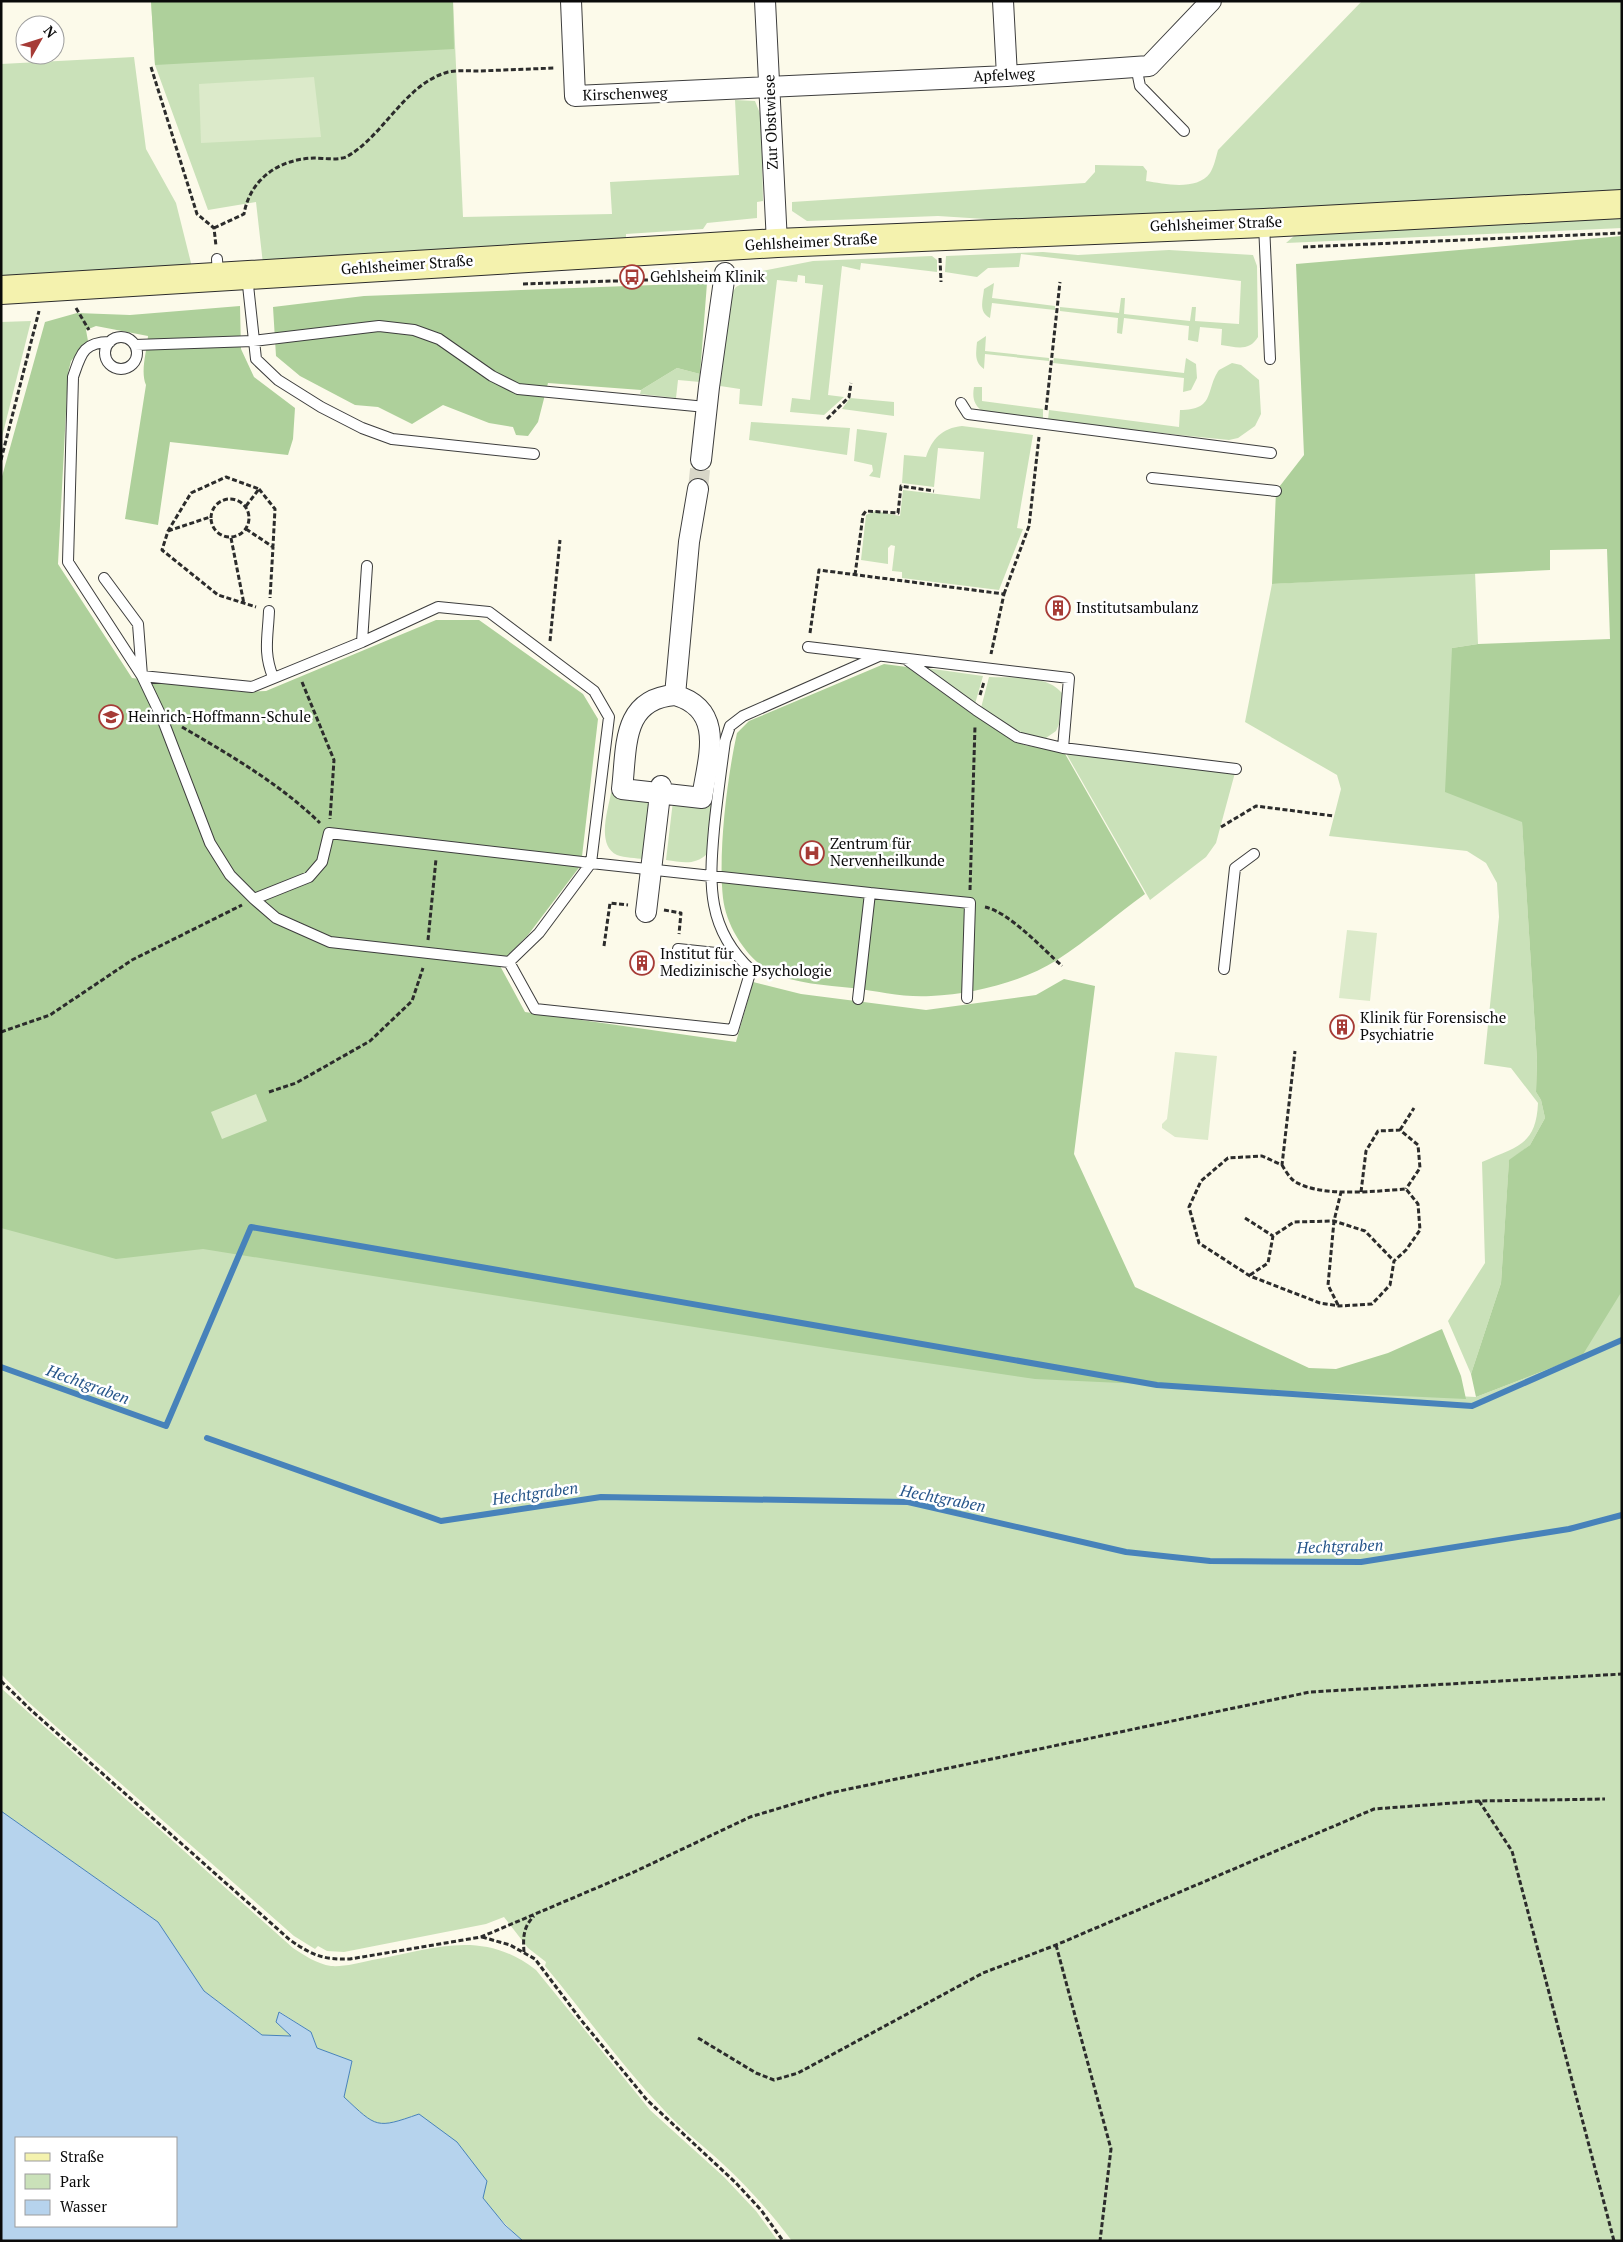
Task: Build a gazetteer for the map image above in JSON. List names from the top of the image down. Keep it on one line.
{"streets":{"street":["Apfelweg","Kirschenweg","Zur Obstwiese","Gehlsheimer Straße"]},"crossings":[["Apfelweg","Kirschenweg"],["Apfelweg","Zur Obstwiese"],["Kirschenweg","Zur Obstwiese"],["Zur Obstwiese","Gehlsheimer Straße"]],"water":["Hechtgraben"],"places":{"bus stop":["Gehlsheim Klinik"],"building":["Institutsambulanz","Institut für Medizinische Psychologie","Klinik für Forensische Psychiatrie"],"school or university":["Heinrich-Hoffmann-Schule"],"hospital":["Zentrum für Nervenheilkunde"]},"legend":["Straße","Park","Wasser"],"north":"top right"}
